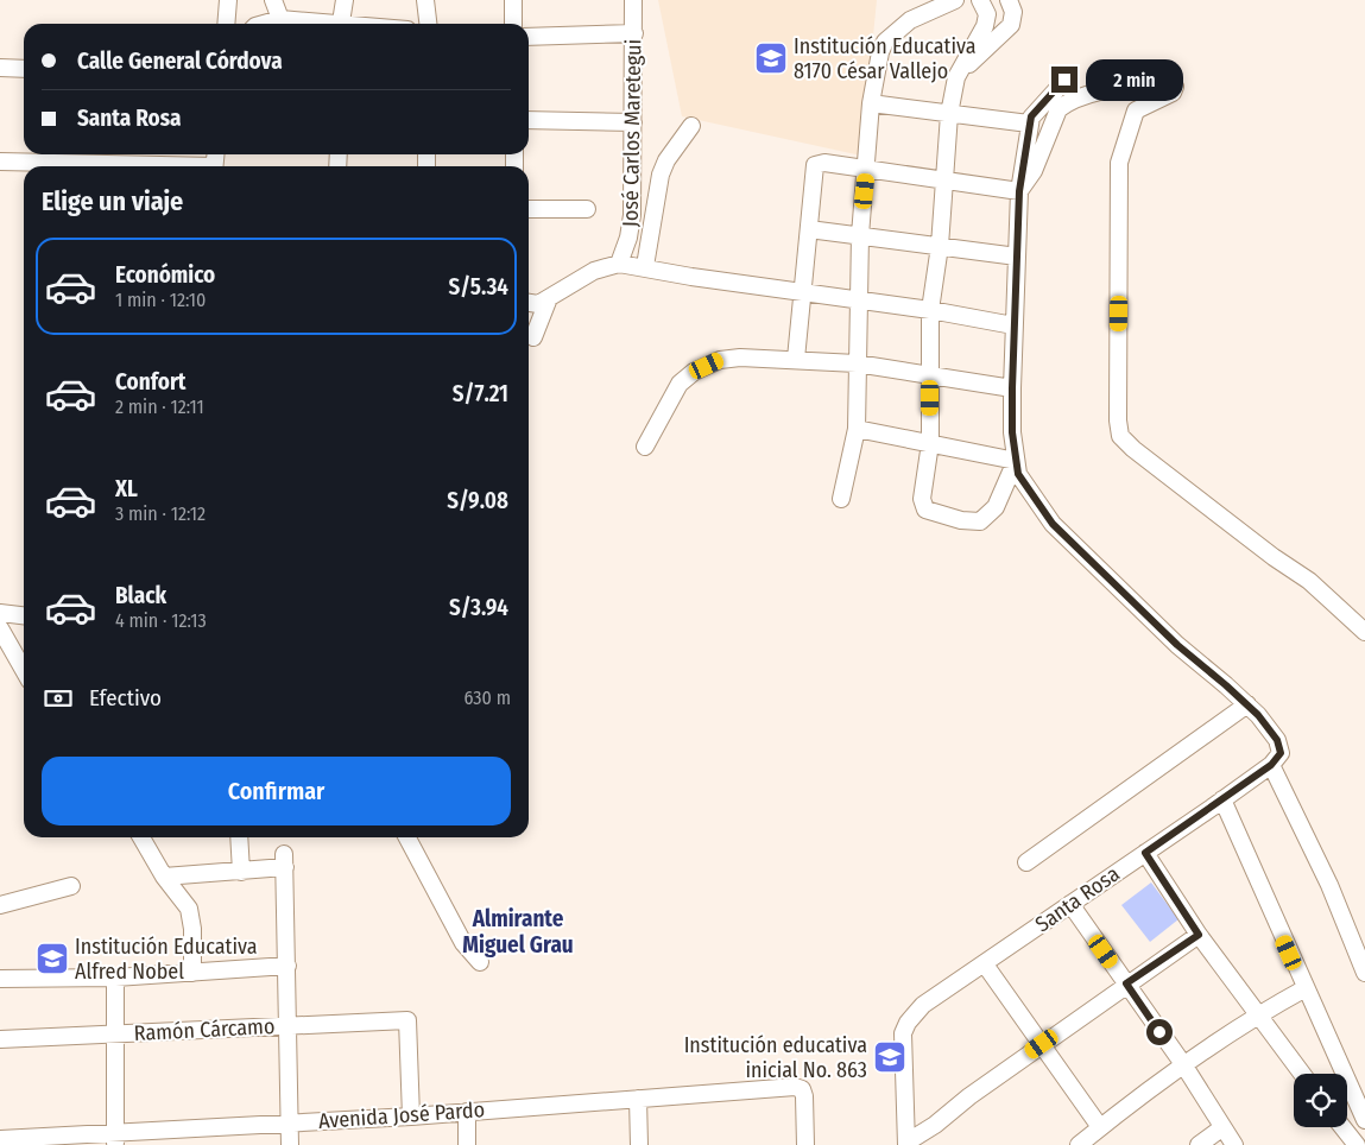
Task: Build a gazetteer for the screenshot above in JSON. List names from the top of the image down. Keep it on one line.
{"streets":{"street":["José Carlos Maretegui","Santa Rosa","Ramón Cárcamo","Avenida José Pardo"]},"crossings":[["Ramón Cárcamo","Avenida José Pardo"]],"districts":["Almirante Miguel Grau"],"places":{"school or university":["Institución Educativa 8170 César Vallejo","Institución Educativa Alfred Nobel","Institución educativa inicial No. 863"]},"page":{"banner":["Calle General Córdova","Santa Rosa"],"bubble":"2 min","heading":"Elige un viaje","list":[{"name":"Económico","note":"1 min · 12:10","value":"S/5.34"},{"name":"Confort","note":"2 min · 12:11","value":"S/7.21"},{"name":"XL","note":"3 min · 12:12","value":"S/9.08"},{"name":"Black","note":"4 min · 12:13","value":"S/3.94"}],"pay":["Efectivo","630 m"],"buttons":"Confirmar"}}
